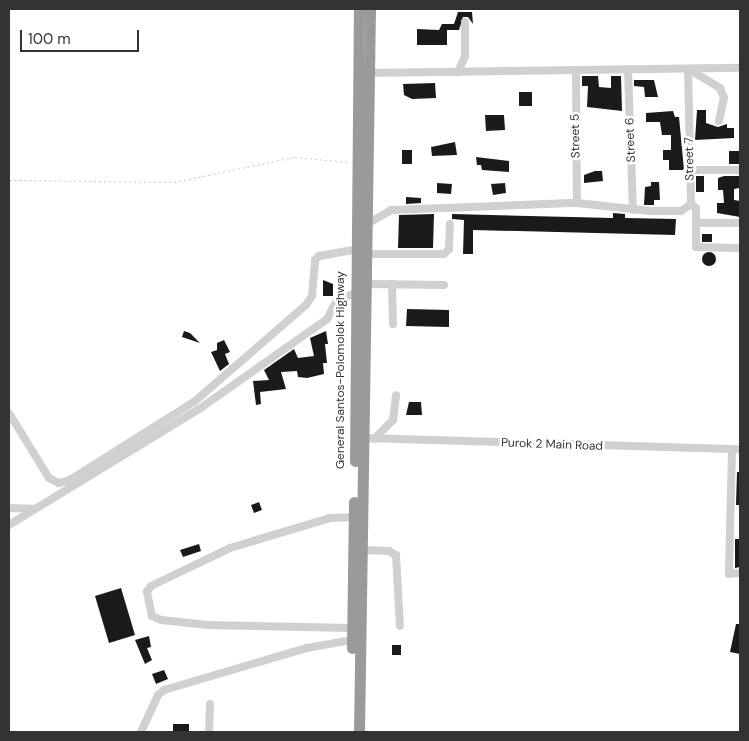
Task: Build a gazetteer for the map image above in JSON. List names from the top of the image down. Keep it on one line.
{"streets":{"highway":["General Santos-Polomolok Highway"],"street":["Street 5","Street 6","Street 7","Purok 2 Main Road"]},"scale_bar":"100 m"}
